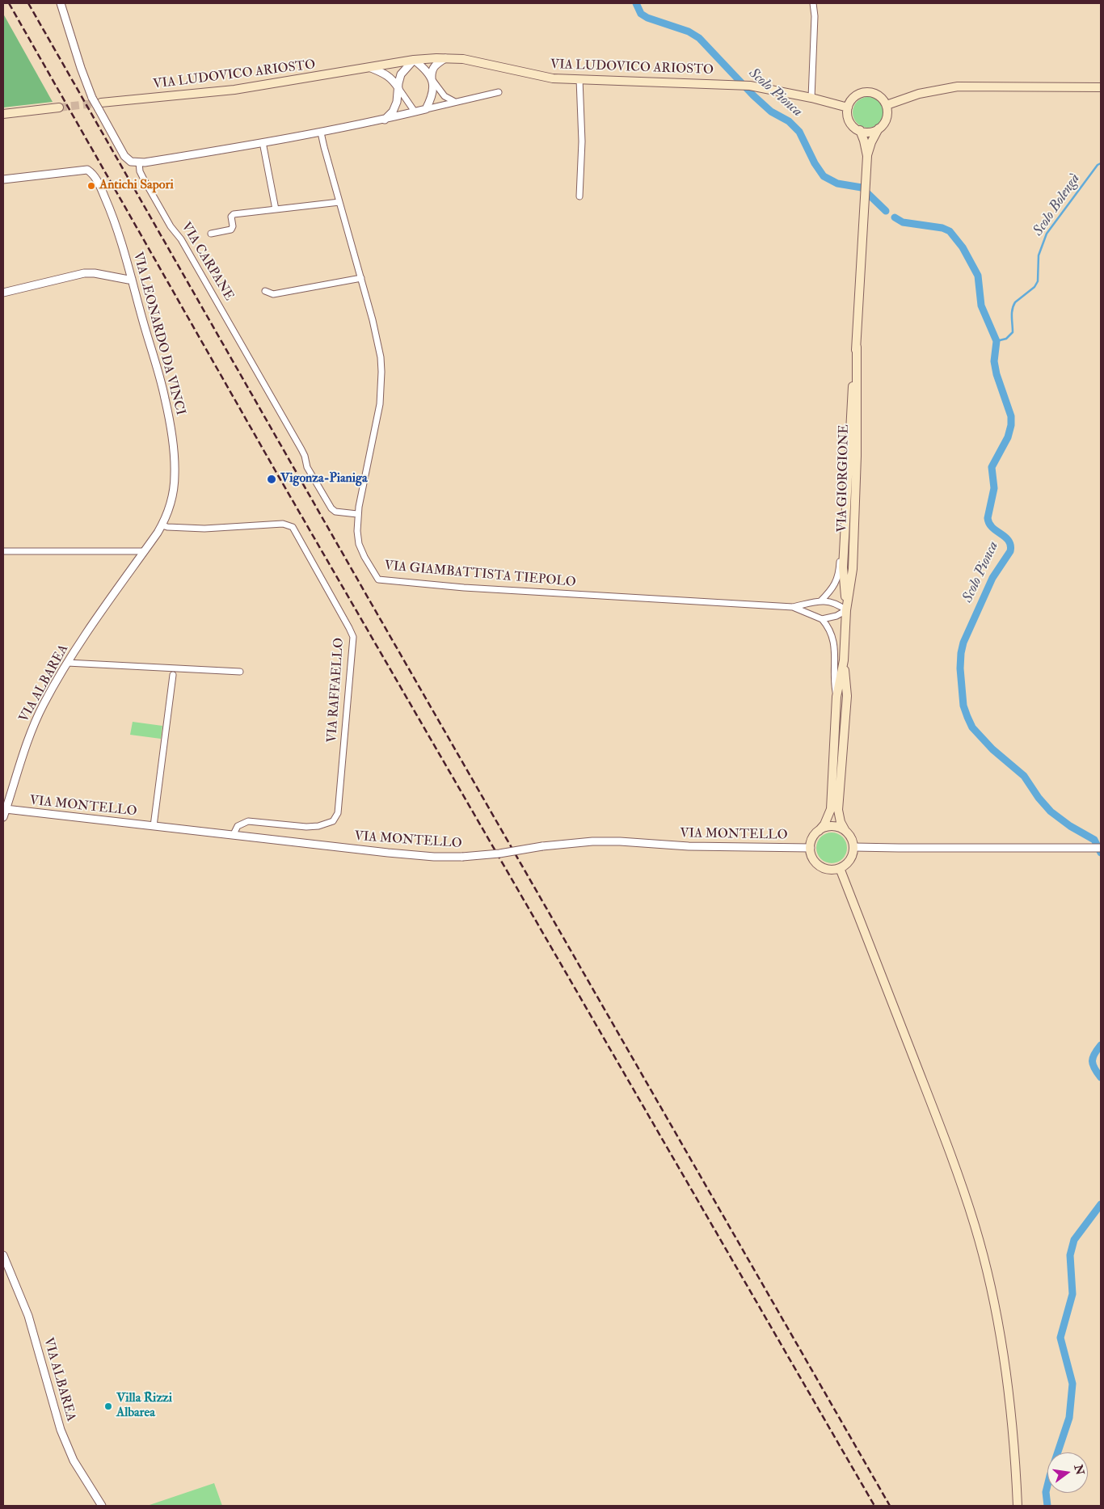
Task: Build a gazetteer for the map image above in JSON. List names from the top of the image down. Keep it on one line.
{"streets":{"main road":["VIA LUDOVICO ARIOSTO","VIA GIORGIONE"],"street":["VIA CARPANE","VIA LEONARDO DA VINCI","VIA GIAMBATTISTA TIEPOLO","VIA ALBAREA","VIA RAFFAELLO","VIA MONTELLO"]},"crossings":[["VIA LUDOVICO ARIOSTO","VIA GIORGIONE"],["VIA CARPANE","VIA GIAMBATTISTA TIEPOLO"],["VIA LEONARDO DA VINCI","VIA ALBAREA"],["VIA LEONARDO DA VINCI","VIA RAFFAELLO"],["VIA GIORGIONE","VIA GIAMBATTISTA TIEPOLO"],["VIA GIORGIONE","VIA MONTELLO"],["VIA ALBAREA","VIA MONTELLO"],["VIA RAFFAELLO","VIA MONTELLO"]],"water":["Scolo Pionca","Scolo Bolengà"],"places":["Antichi Sapori","Vigonza-Pianiga","Villa Rizzi Albarea"],"north":"right"}
